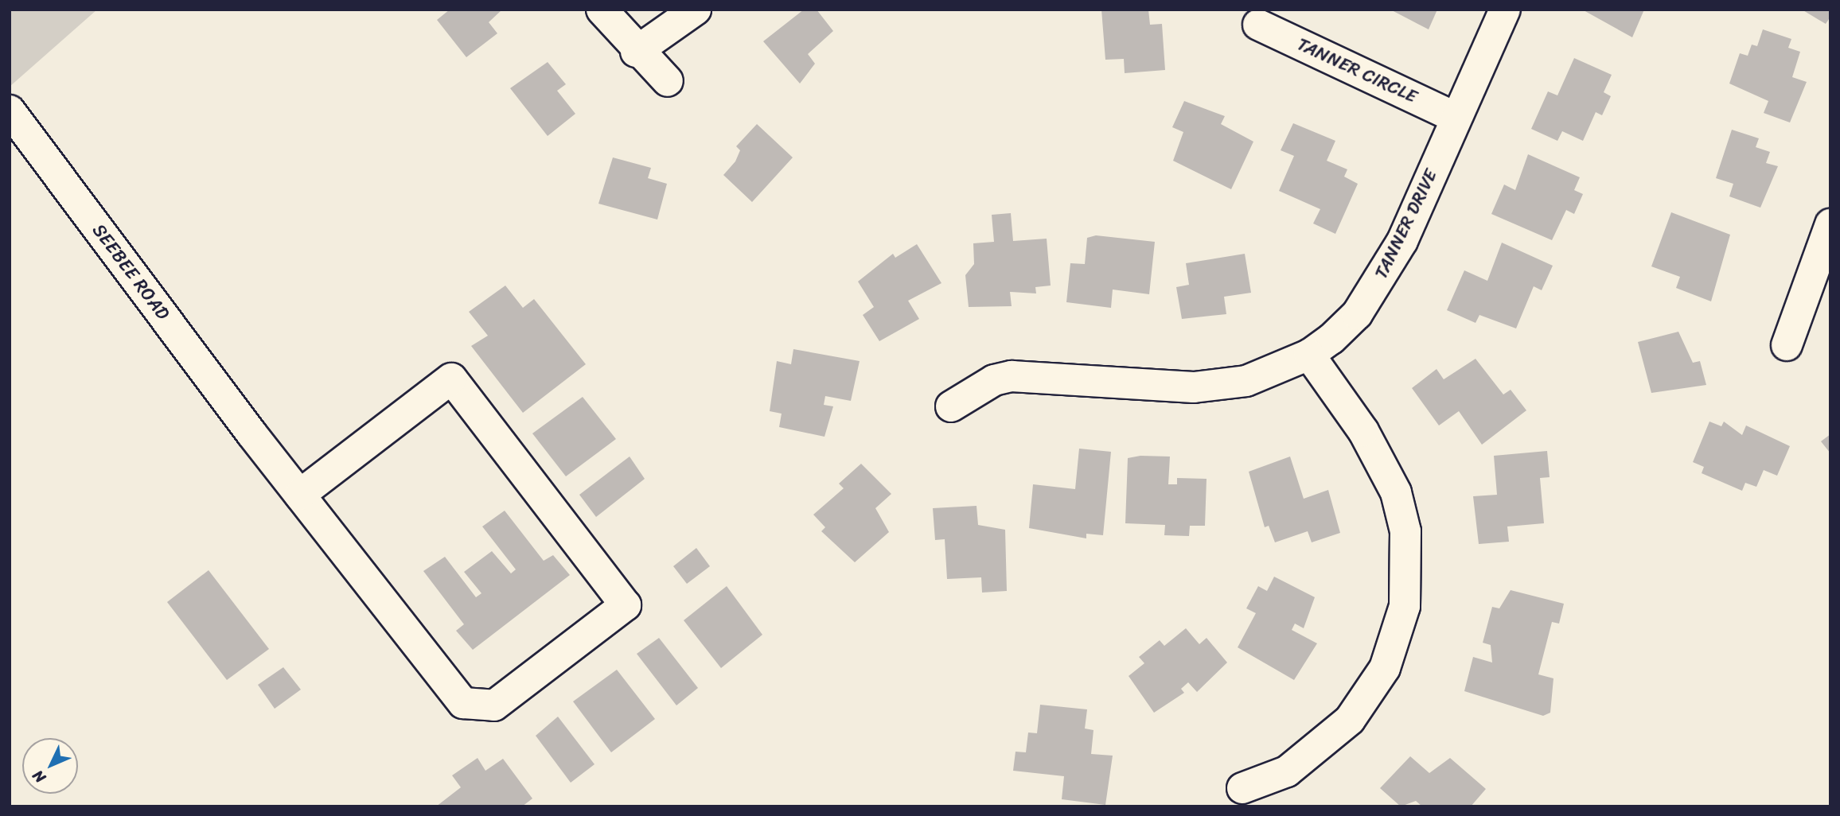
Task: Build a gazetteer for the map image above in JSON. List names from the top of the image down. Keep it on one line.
{"streets":{"street":["TANNER CIRCLE","TANNER DRIVE","SEEBEE ROAD"]},"crossings":[["TANNER CIRCLE","TANNER DRIVE"]],"north":"bottom left"}
